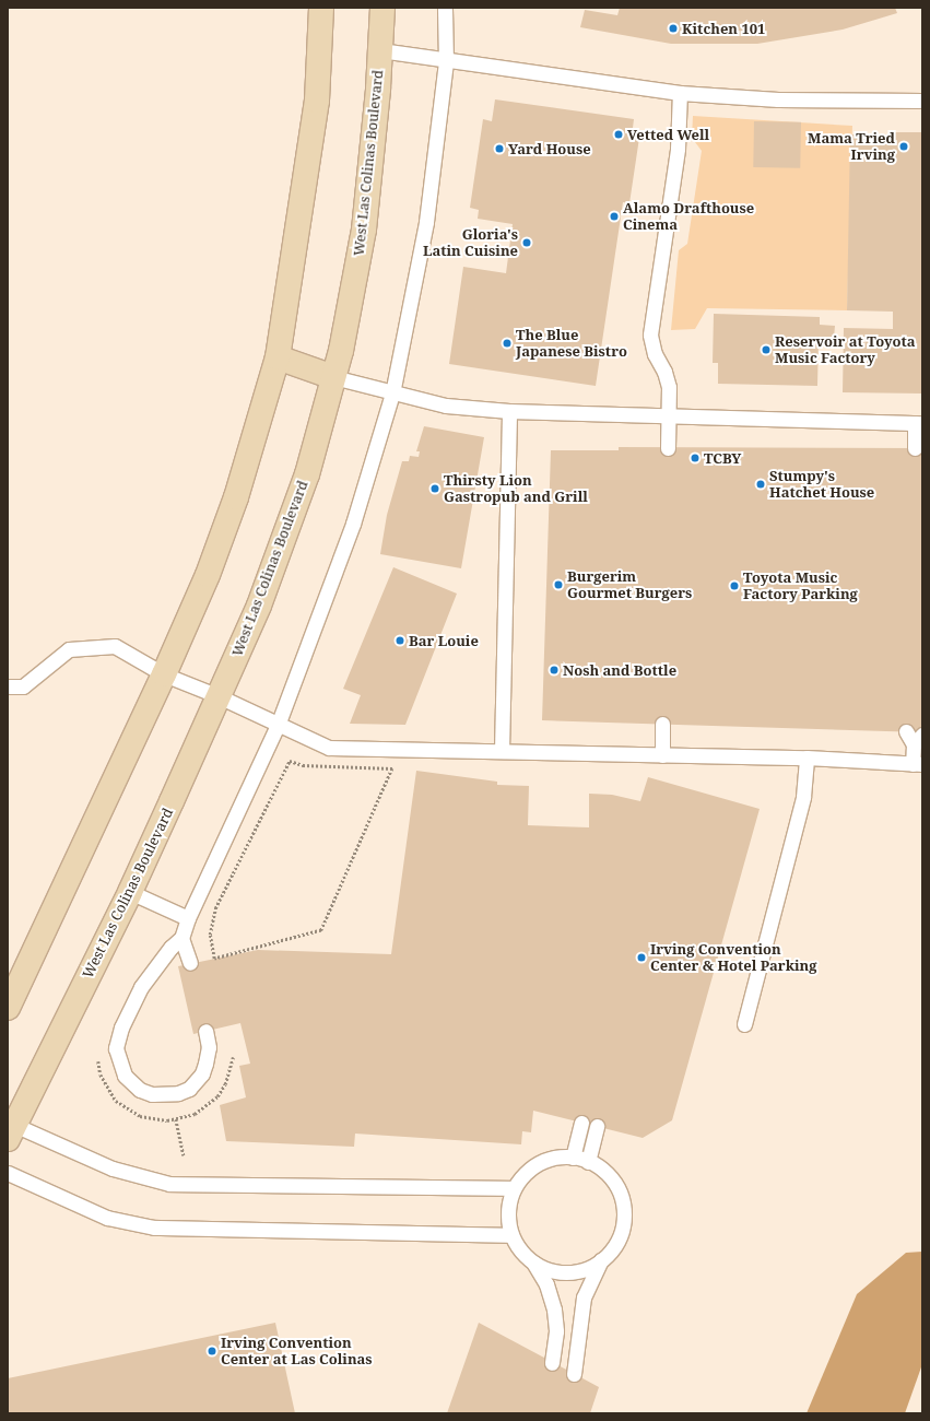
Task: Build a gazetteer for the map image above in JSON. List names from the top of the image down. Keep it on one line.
{"streets":{"main road":["West Las Colinas Boulevard"]},"places":["Kitchen 101","Vetted Well","Mama Tried Irving","Yard House","Alamo Drafthouse Cinema","Gloria's Latin Cuisine","The Blue Japanese Bistro","Reservoir at Toyota Music Factory","TCBY","Stumpy's Hatchet House","Thirsty Lion Gastropub and Grill","Burgerim Gourmet Burgers","Toyota Music Factory Parking","Bar Louie","Nosh and Bottle","Irving Convention Center & Hotel Parking","Irving Convention Center at Las Colinas"]}
